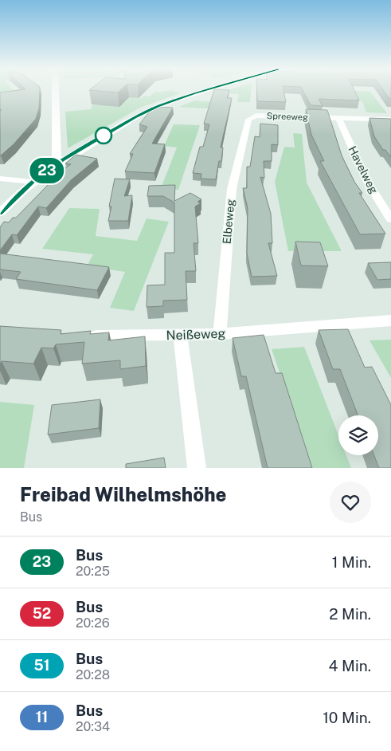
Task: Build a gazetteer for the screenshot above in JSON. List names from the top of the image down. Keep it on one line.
{"streets":{"street":["Spreeweg","Havelweg","Elbeweg","Neißeweg"]},"crossings":[["Spreeweg","Havelweg"],["Spreeweg","Elbeweg"],["Elbeweg","Neißeweg"]],"lines":["bus line 23"],"page":{"on_map":"23","heading":["Freibad Wilhelmshöhe","Bus"],"list":[{"mark":"23","name":"Bus","note":"20:25","value":"1 Min."},{"mark":"52","name":"Bus","note":"20:26","value":"2 Min."},{"mark":"51","name":"Bus","note":"20:28","value":"4 Min."},{"mark":"11","name":"Bus","note":"20:34","value":"10 Min."}]}}
